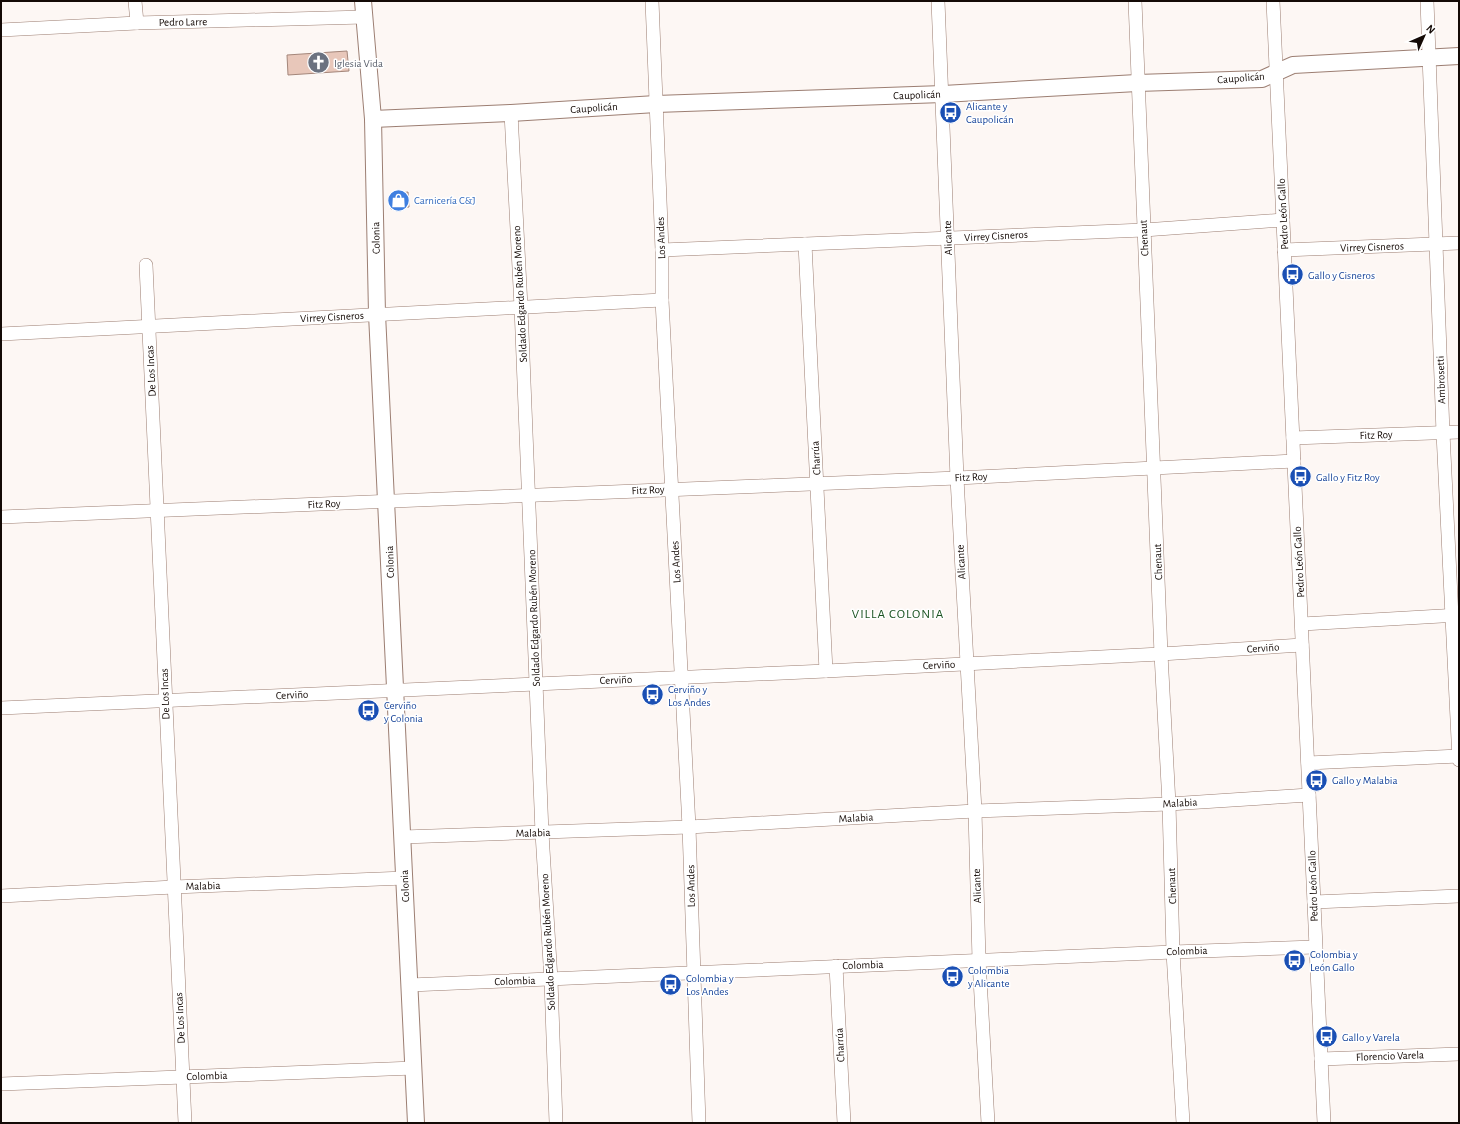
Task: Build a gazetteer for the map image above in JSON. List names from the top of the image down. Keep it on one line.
{"streets":{"street":["Pedro Larre","Caupolicán","Pedro León Gallo","Virrey Cisneros","Colonia","Los Andes","Alicante","Chenaut","Soldado Edgardo Rubén Moreno","De Los Incas","Ambrosetti","Fitz Roy","Charrúa","Cerviño","Malabia","Colombia","Florencio Varela"]},"crossings":[["Pedro Larre","Colonia"],["Caupolicán","Pedro León Gallo"],["Caupolicán","Colonia"],["Caupolicán","Los Andes"],["Caupolicán","Alicante"],["Caupolicán","Chenaut"],["Caupolicán","Soldado Edgardo Rubén Moreno"],["Caupolicán","Ambrosetti"],["Pedro León Gallo","Virrey Cisneros"],["Pedro León Gallo","Fitz Roy"],["Pedro León Gallo","Cerviño"],["Pedro León Gallo","Malabia"],["Pedro León Gallo","Colombia"],["Pedro León Gallo","Florencio Varela"],["Virrey Cisneros","Colonia"],["Virrey Cisneros","Los Andes"],["Virrey Cisneros","Alicante"],["Virrey Cisneros","Chenaut"],["Virrey Cisneros","Soldado Edgardo Rubén Moreno"],["Virrey Cisneros","De Los Incas"],["Virrey Cisneros","Ambrosetti"],["Virrey Cisneros","Charrúa"],["Colonia","Fitz Roy"],["Colonia","Cerviño"],["Colonia","Malabia"],["Colonia","Colombia"],["Los Andes","Fitz Roy"],["Los Andes","Cerviño"],["Los Andes","Malabia"],["Los Andes","Colombia"],["Alicante","Fitz Roy"],["Alicante","Cerviño"],["Alicante","Malabia"],["Alicante","Colombia"],["Chenaut","Fitz Roy"],["Chenaut","Cerviño"],["Chenaut","Malabia"],["Chenaut","Colombia"],["Soldado Edgardo Rubén Moreno","Fitz Roy"],["Soldado Edgardo Rubén Moreno","Cerviño"],["Soldado Edgardo Rubén Moreno","Malabia"],["Soldado Edgardo Rubén Moreno","Colombia"],["De Los Incas","Fitz Roy"],["De Los Incas","Cerviño"],["De Los Incas","Malabia"],["De Los Incas","Colombia"],["Ambrosetti","Fitz Roy"],["Fitz Roy","Charrúa"],["Charrúa","Cerviño"],["Charrúa","Colombia"]],"districts":["VILLA COLONIA"],"places":{"church":["Iglesia Vida"],"bus stop":["Alicante y Caupolicán","Gallo y Cisneros","Gallo y Fitz Roy","Cerviño y Los Andes","Cerviño y Colonia","Gallo y Malabia","Colombia y León Gallo","Colombia y Alicante","Colombia y Los Andes","Gallo y Varela"],"shop":["Carnicería C&J"]},"north":"top right"}
